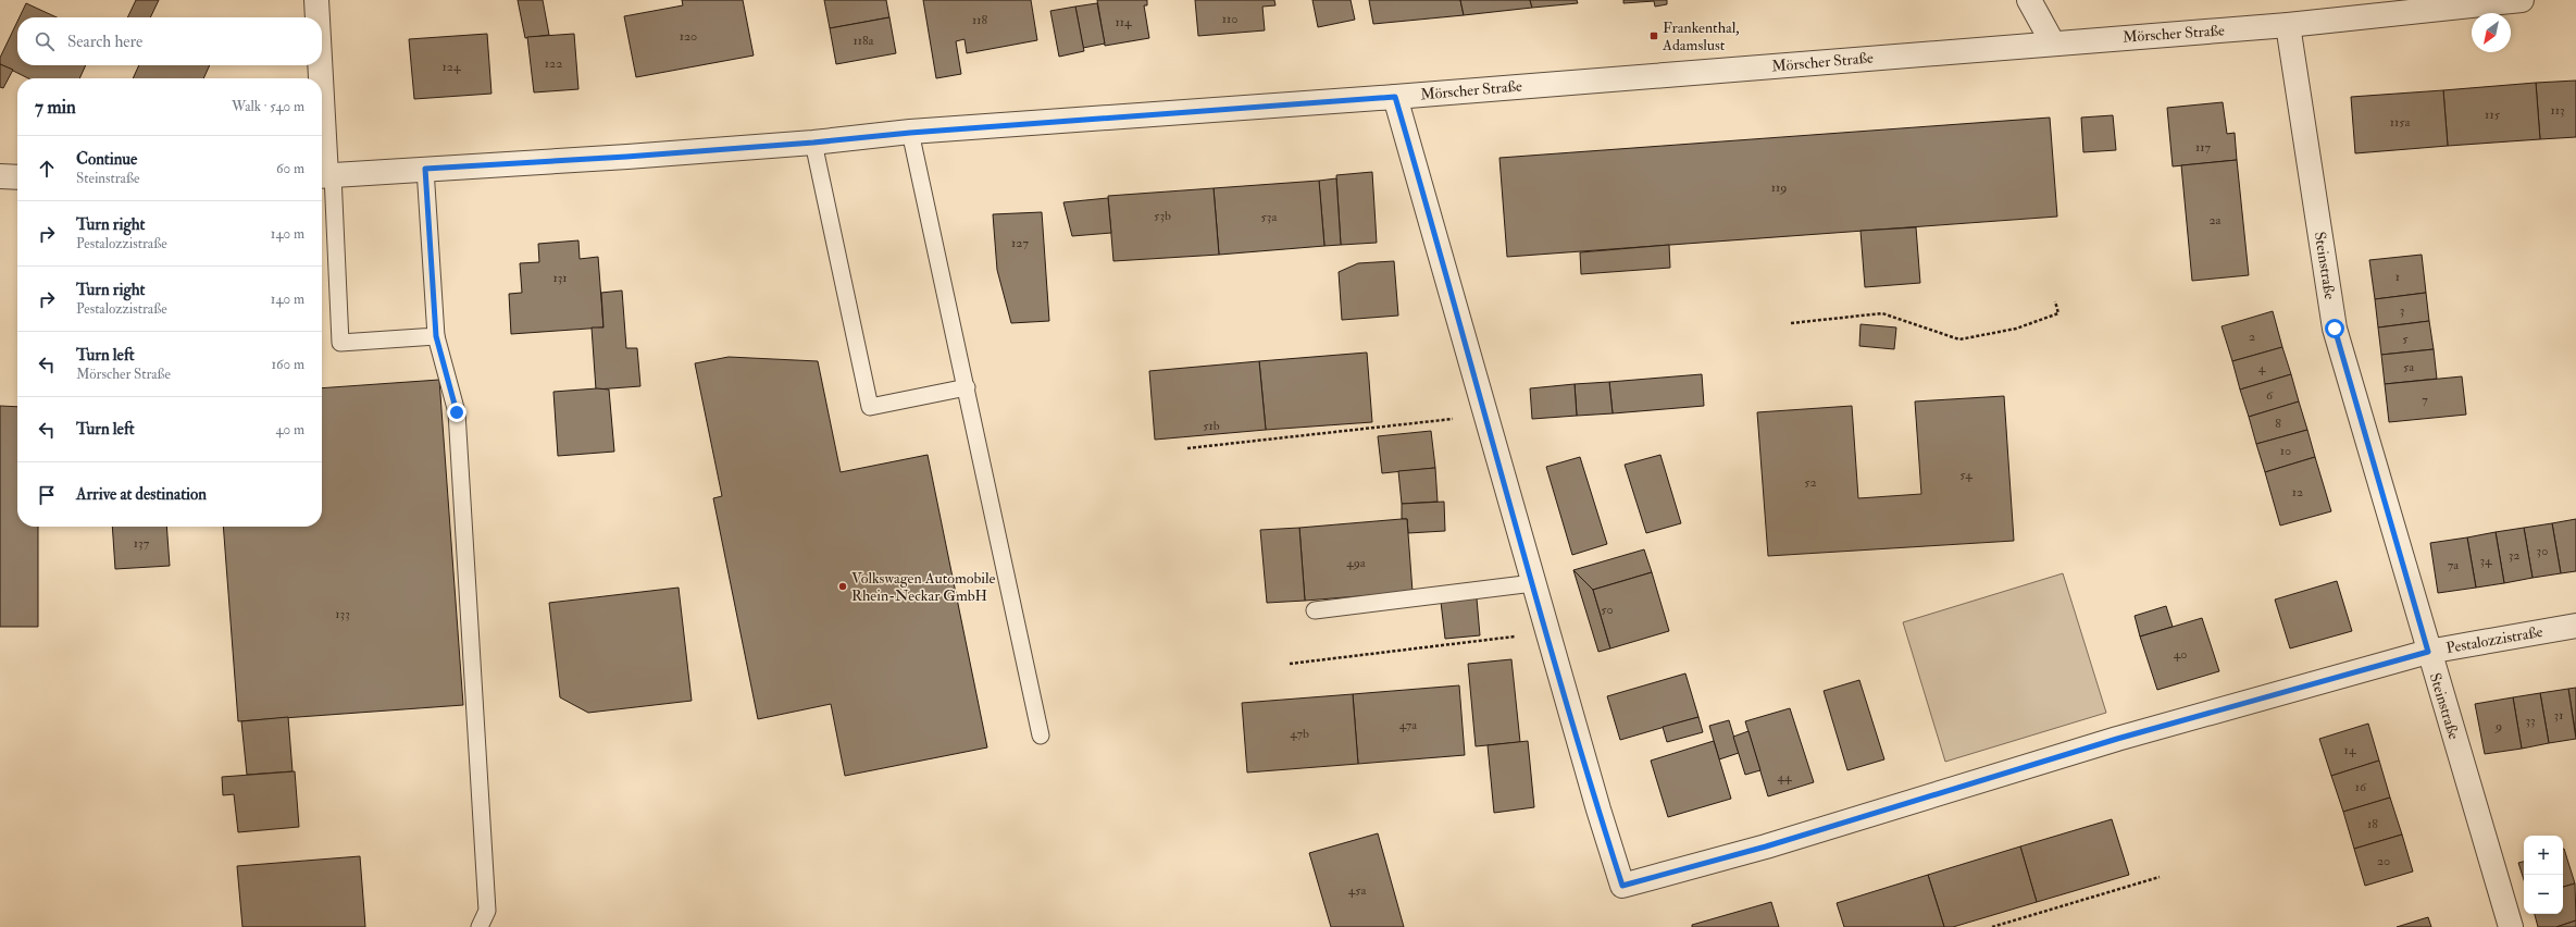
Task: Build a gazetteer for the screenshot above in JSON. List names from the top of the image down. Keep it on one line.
{"streets":{"street":["Mörscher Straße","Steinstraße","Pestalozzistraße"]},"crossings":[["Mörscher Straße","Steinstraße"],["Mörscher Straße","Pestalozzistraße"],["Steinstraße","Pestalozzistraße"]],"places":{"transit":["Frankenthal, Adamslust"],"other":["Volkswagen Automobile Rhein-Neckar GmbH"]},"house_numbers":["110","118","114","120","118a","122","124","113","115","115a","117","119","53b","53a","2a","127","1","131","3","2","5","5a","4","6","7","8","51b","10","54","52","12","137","30","32","34","49a","7a","50","133","40","31","33","47a","9","47b","14","44","16","18","20","45a"],"north":"bottom left","page":{"search":"Search here","heading":["7 min","Walk · 540 m"],"list":[["Continue","Steinstraße","60 m"],["Turn right","Pestalozzistraße","140 m"],["Turn right","Pestalozzistraße","140 m"],["Turn left","Mörscher Straße","160 m"],["Turn left","40 m"],"Arrive at destination"],"map_buttons":["+","−"]}}
